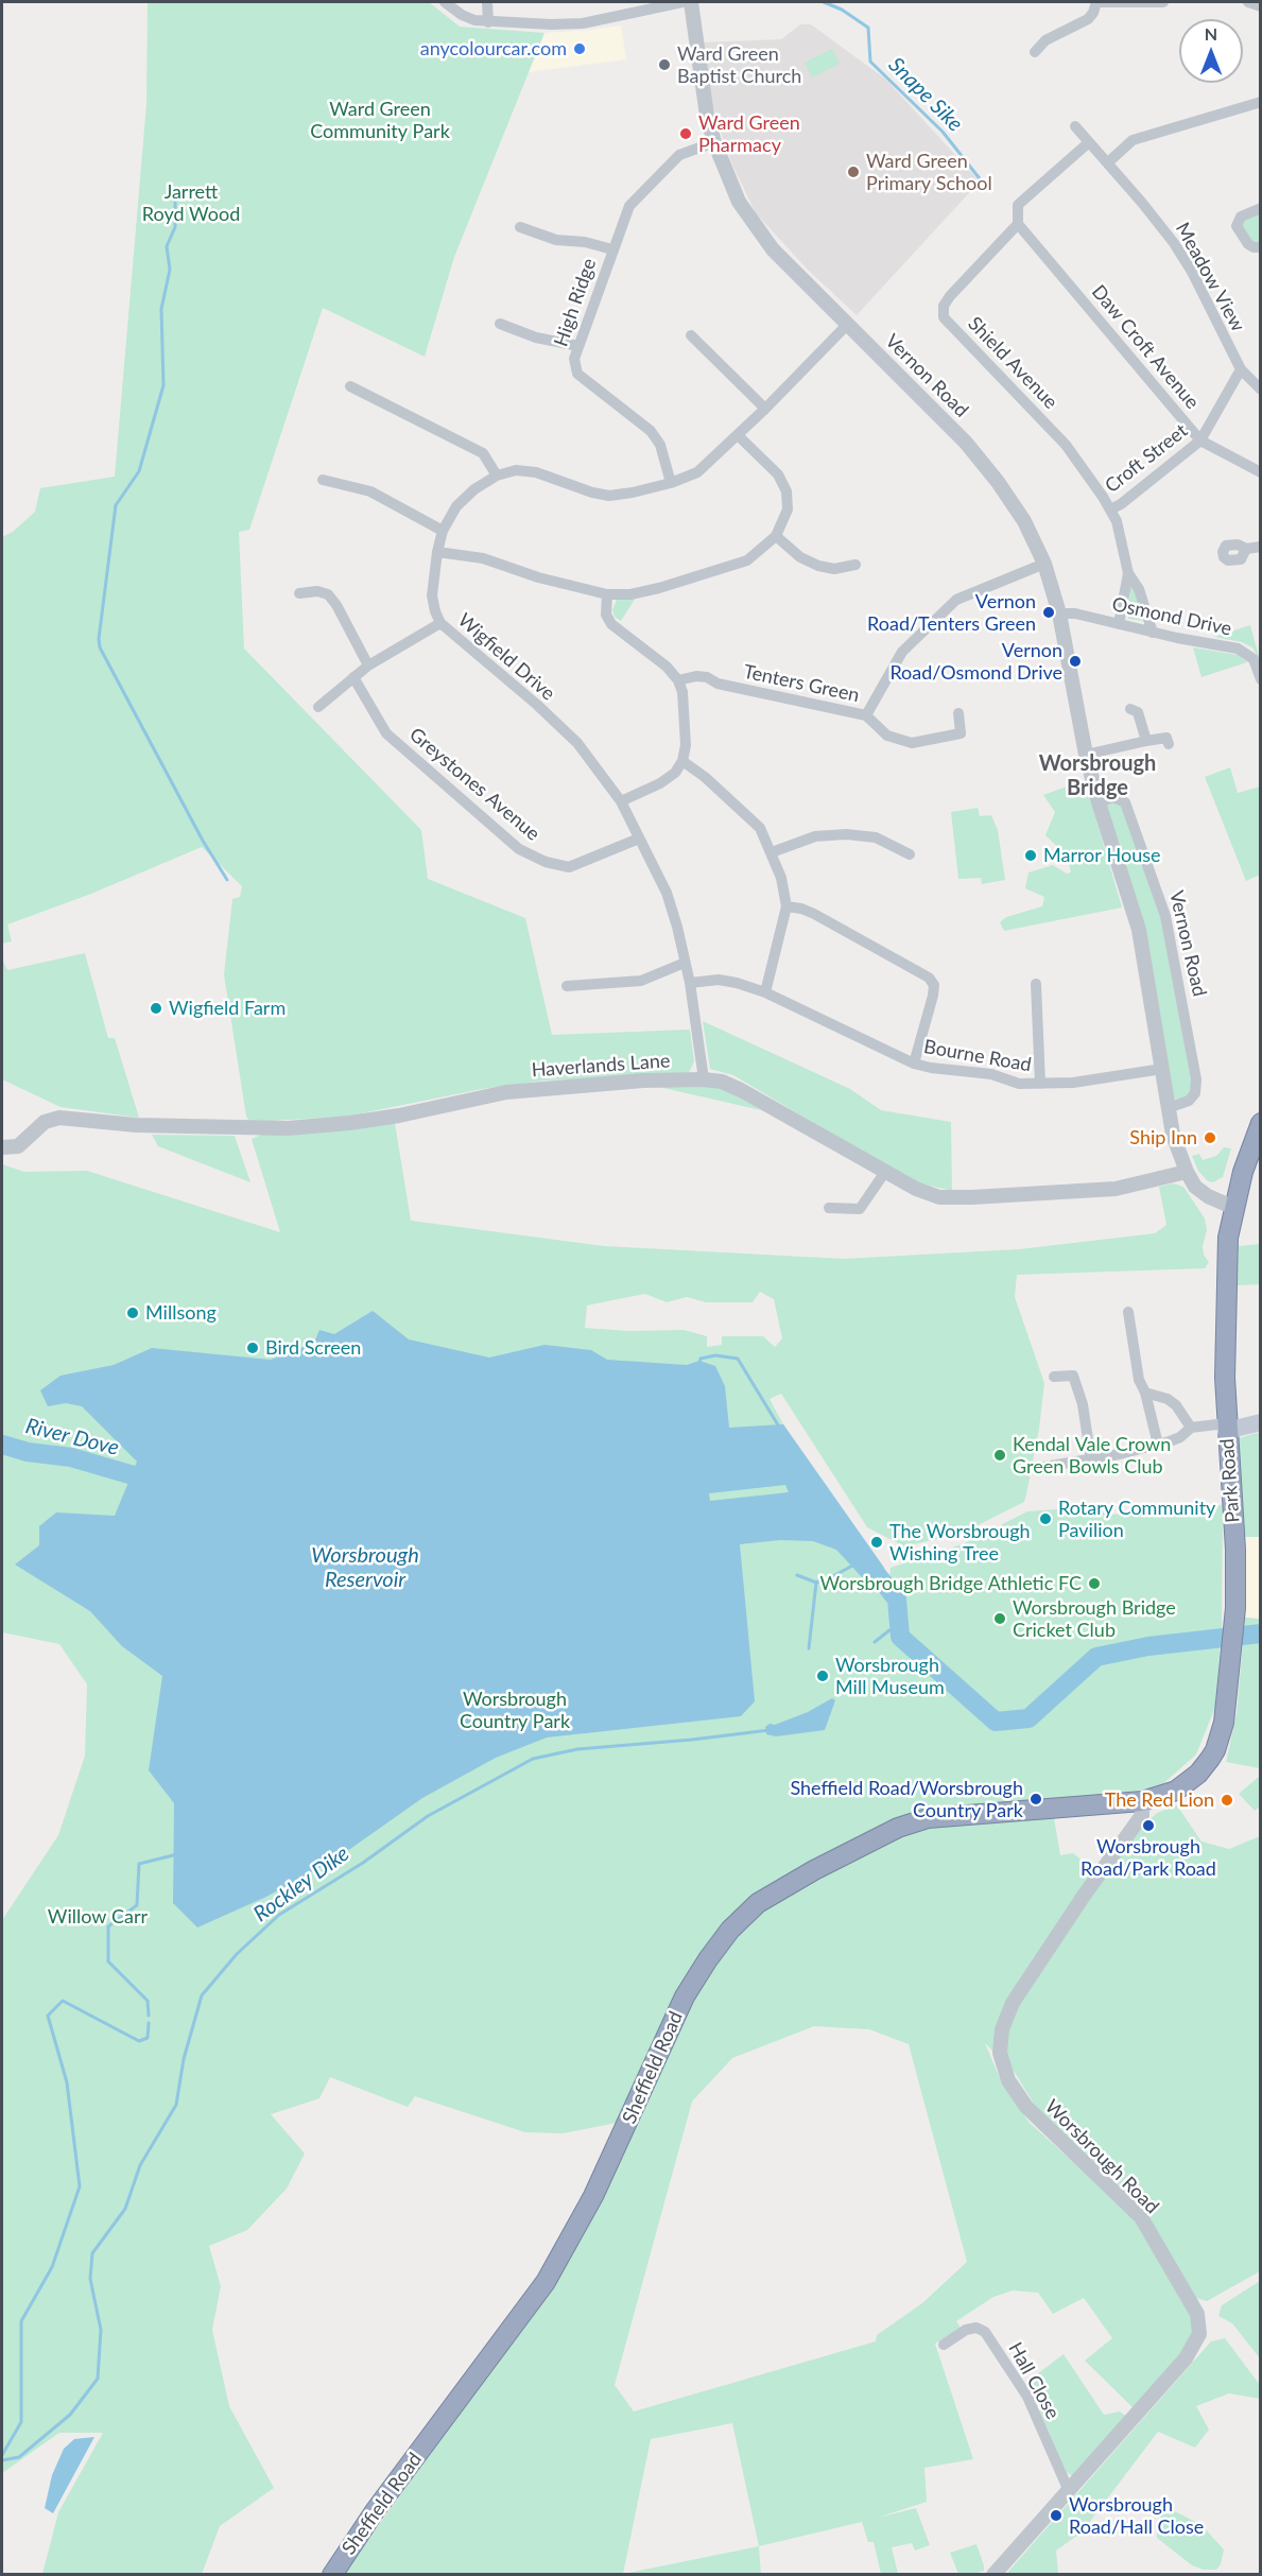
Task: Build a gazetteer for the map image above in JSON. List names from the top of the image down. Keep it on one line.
{"streets":{"highway":["Park Road","Sheffield Road"],"street":["Meadow View","High Ridge","Daw Croft Avenue","Shield Avenue","Vernon Road","Croft Street","Osmond Drive","Wigfield Drive","Tenters Green","Greystones Avenue","Bourne Road","Haverlands Lane","Worsbrough Road","Hall Close"]},"crossings":[["Meadow View","Shield Avenue"],["Meadow View","Croft Street"],["High Ridge","Vernon Road"],["High Ridge","Wigfield Drive"],["Daw Croft Avenue","Shield Avenue"],["Daw Croft Avenue","Croft Street"],["Shield Avenue","Croft Street"],["Shield Avenue","Osmond Drive"],["Vernon Road","Osmond Drive"],["Vernon Road","Wigfield Drive"],["Vernon Road","Tenters Green"],["Vernon Road","Bourne Road"],["Vernon Road","Haverlands Lane"],["Vernon Road","Park Road"],["Wigfield Drive","Greystones Avenue"],["Wigfield Drive","Bourne Road"],["Wigfield Drive","Haverlands Lane"],["Park Road","Sheffield Road"],["Park Road","Worsbrough Road"],["Sheffield Road","Worsbrough Road"],["Worsbrough Road","Hall Close"]],"districts":["Worsbrough Bridge"],"water":["Snape Sike","River Dove","Worsbrough Reservoir","Rockley Dike"],"parks":["Ward Green Community Park","Jarrett Royd Wood","Worsbrough Country Park","Willow Carr"],"places":["anycolourcar.com","Ward Green Baptist Church","Ward Green Pharmacy","Ward Green Primary School","Vernon Road/Tenters Green","Vernon Road/Osmond Drive","Marror House","Wigfield Farm","Ship Inn","Millsong","Bird Screen","Kendal Vale Crown Green Bowls Club","Rotary Community Pavilion","The Worsbrough Wishing Tree","Worsbrough Bridge Athletic FC","Worsbrough Bridge Cricket Club","Worsbrough Mill Museum","Sheffield Road/Worsbrough Country Park","The Red Lion","Worsbrough Road/Park Road","Worsbrough Road/Hall Close"],"north":"top"}
